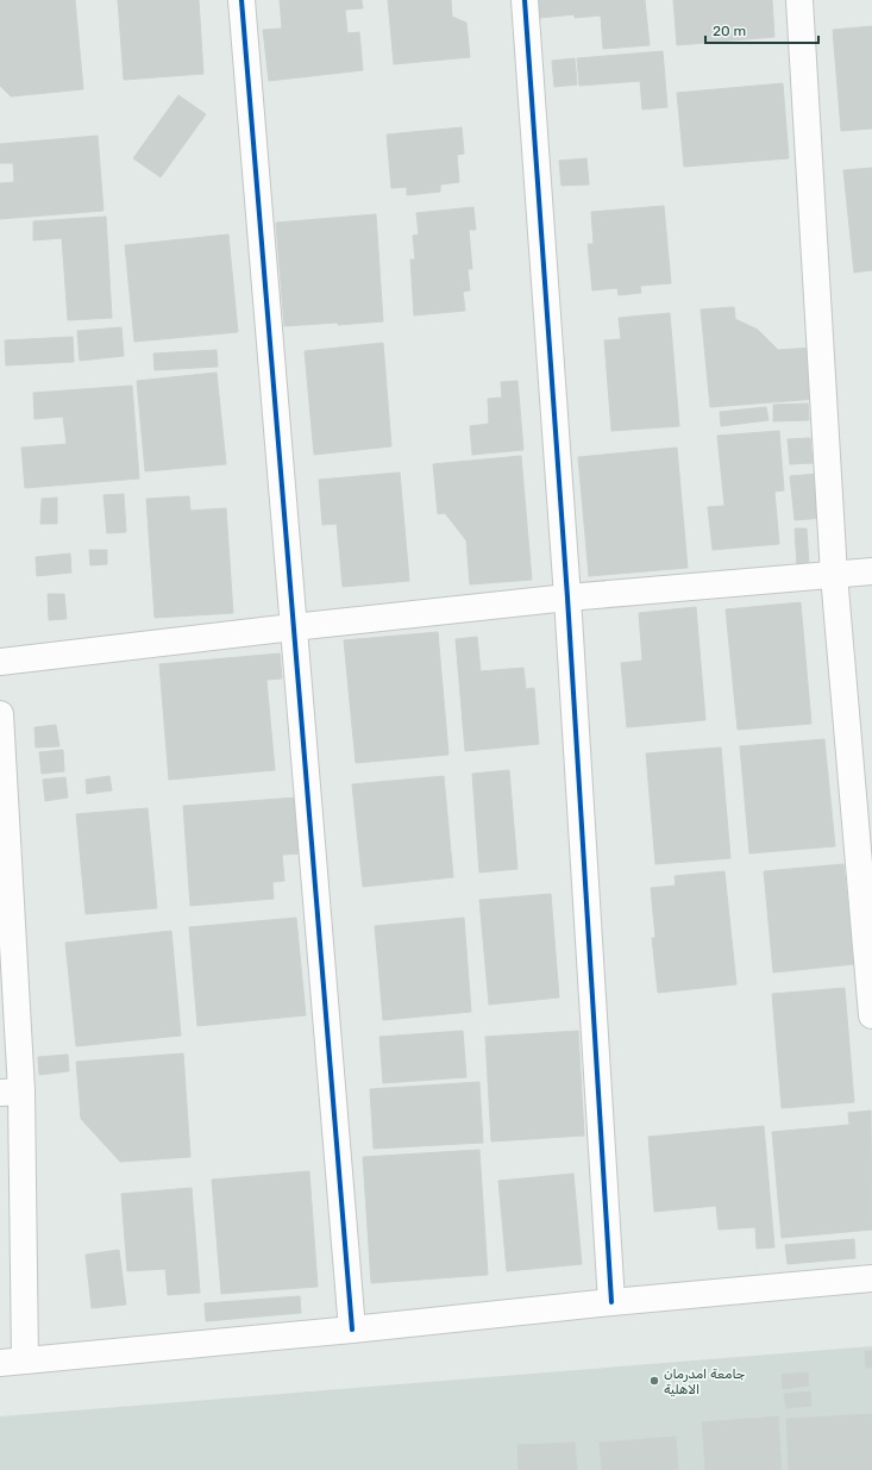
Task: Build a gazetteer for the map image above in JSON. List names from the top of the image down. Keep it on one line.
{"places":["جامعة امدرمان الاهلية"],"scale_bar":"20 m"}
